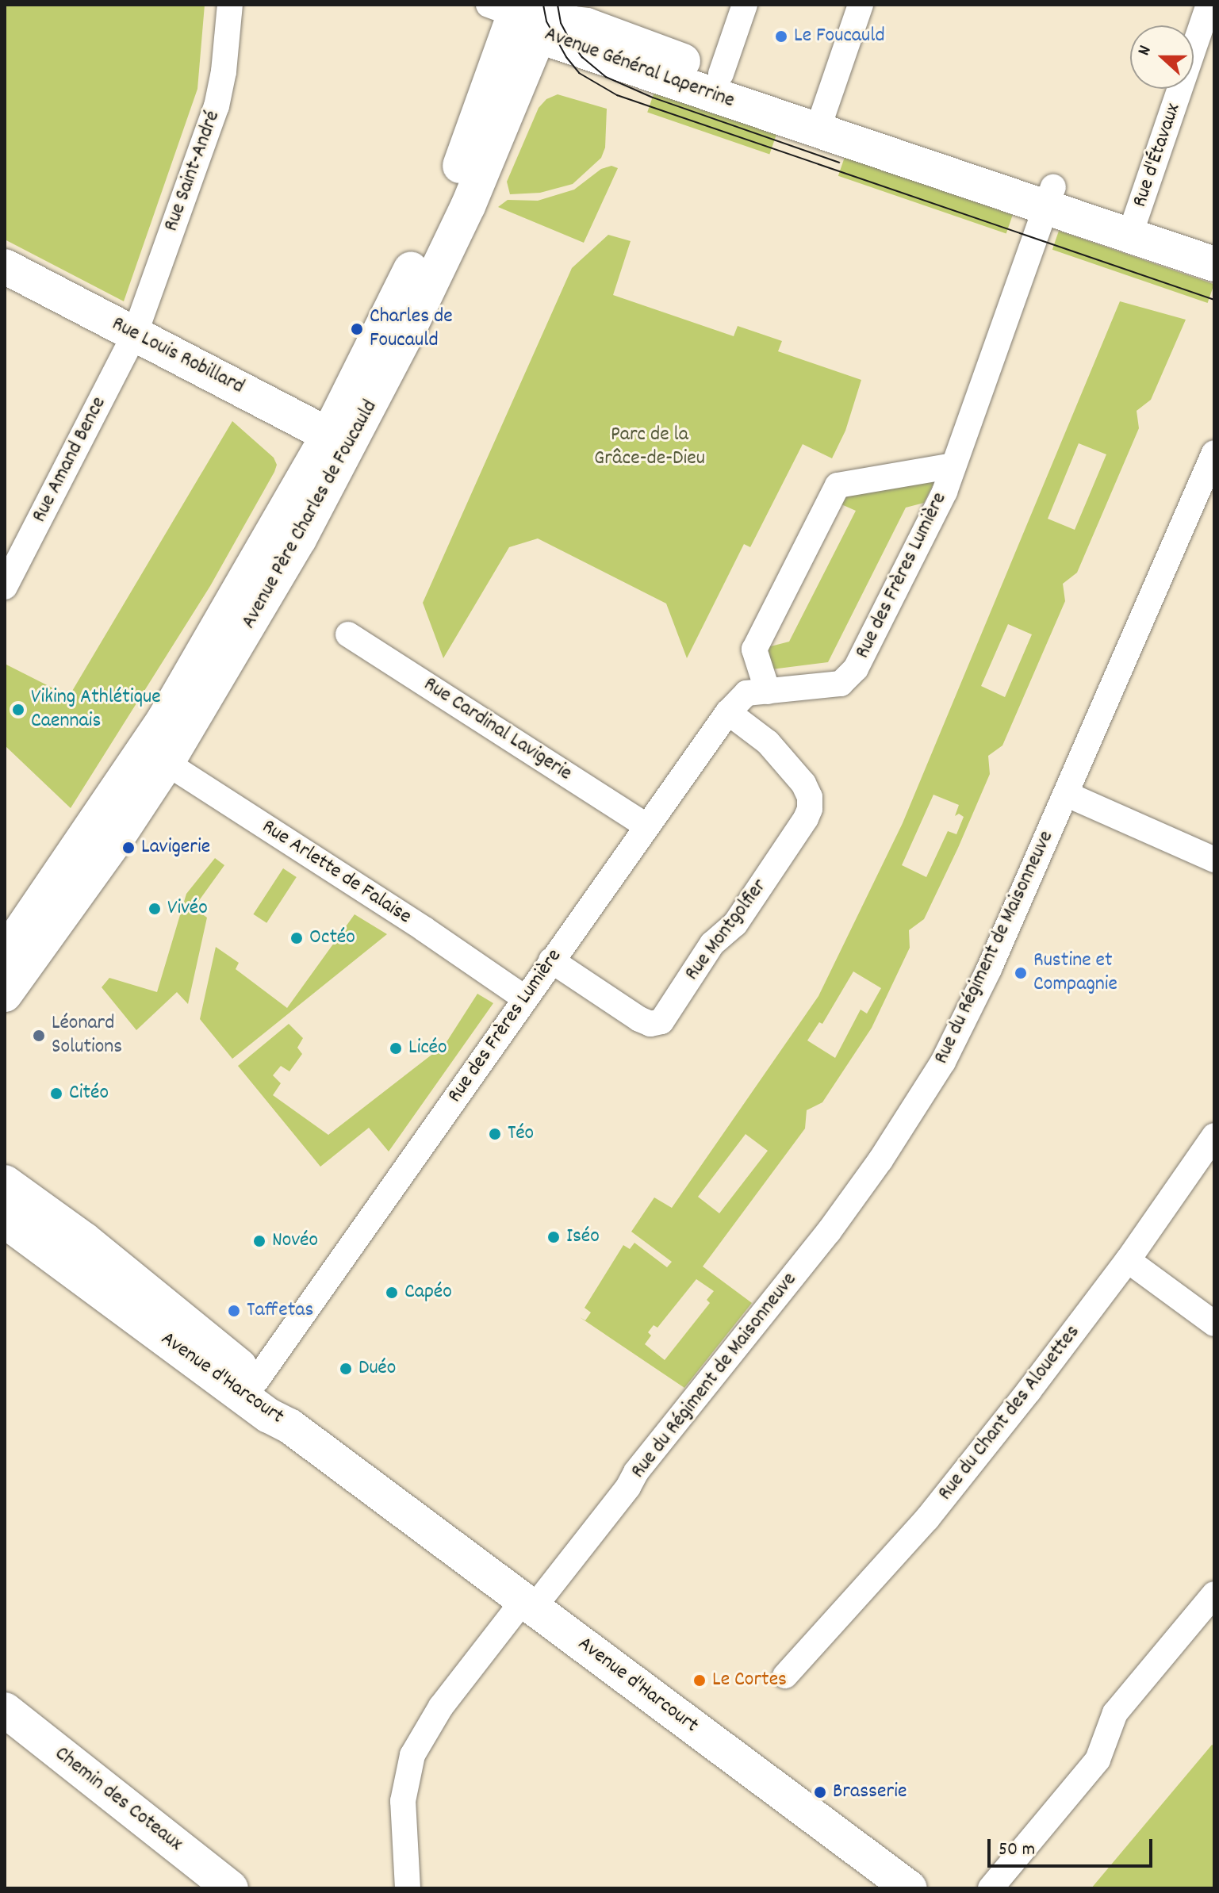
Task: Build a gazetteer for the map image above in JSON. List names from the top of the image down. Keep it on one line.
{"streets":{"main road":["Avenue Général Laperrine","Rue Louis Robillard","Avenue Père Charles de Foucauld","Avenue d'Harcourt","Chemin des Coteaux"],"street":["Rue d'Étavaux","Rue Saint-André","Rue Amand Bence","Rue des Frères Lumière","Rue Cardinal Lavigerie","Rue Arlette de Falaise","Rue Montgolfier","Rue du Régiment de Maisonneuve","Rue du Chant des Alouettes"]},"crossings":[["Avenue Général Laperrine","Rue d'Étavaux"],["Avenue Général Laperrine","Avenue Père Charles de Foucauld"],["Avenue Général Laperrine","Rue des Frères Lumière"],["Rue Saint-André","Rue Louis Robillard"],["Rue Saint-André","Rue Amand Bence"],["Rue Louis Robillard","Rue Amand Bence"],["Rue Louis Robillard","Avenue Père Charles de Foucauld"],["Avenue Père Charles de Foucauld","Rue Arlette de Falaise"],["Rue des Frères Lumière","Rue Cardinal Lavigerie"],["Rue des Frères Lumière","Rue Arlette de Falaise"],["Rue des Frères Lumière","Rue Montgolfier"],["Rue des Frères Lumière","Avenue d'Harcourt"],["Rue du Régiment de Maisonneuve","Avenue d'Harcourt"]],"parks":["Parc de la Grâce-de-Dieu"],"places":["Le Foucauld","Charles de Foucauld","Viking Athlétique Caennais","Lavigerie","Vivéo","Octéo","Rustine et Compagnie","Léonard Solutions","Licéo","Citéo","Téo","Iséo","Novéo","Capéo","Taffetas","Duéo","Le Cortes","Brasserie"],"scale_bar":"50 m","north":"left"}
